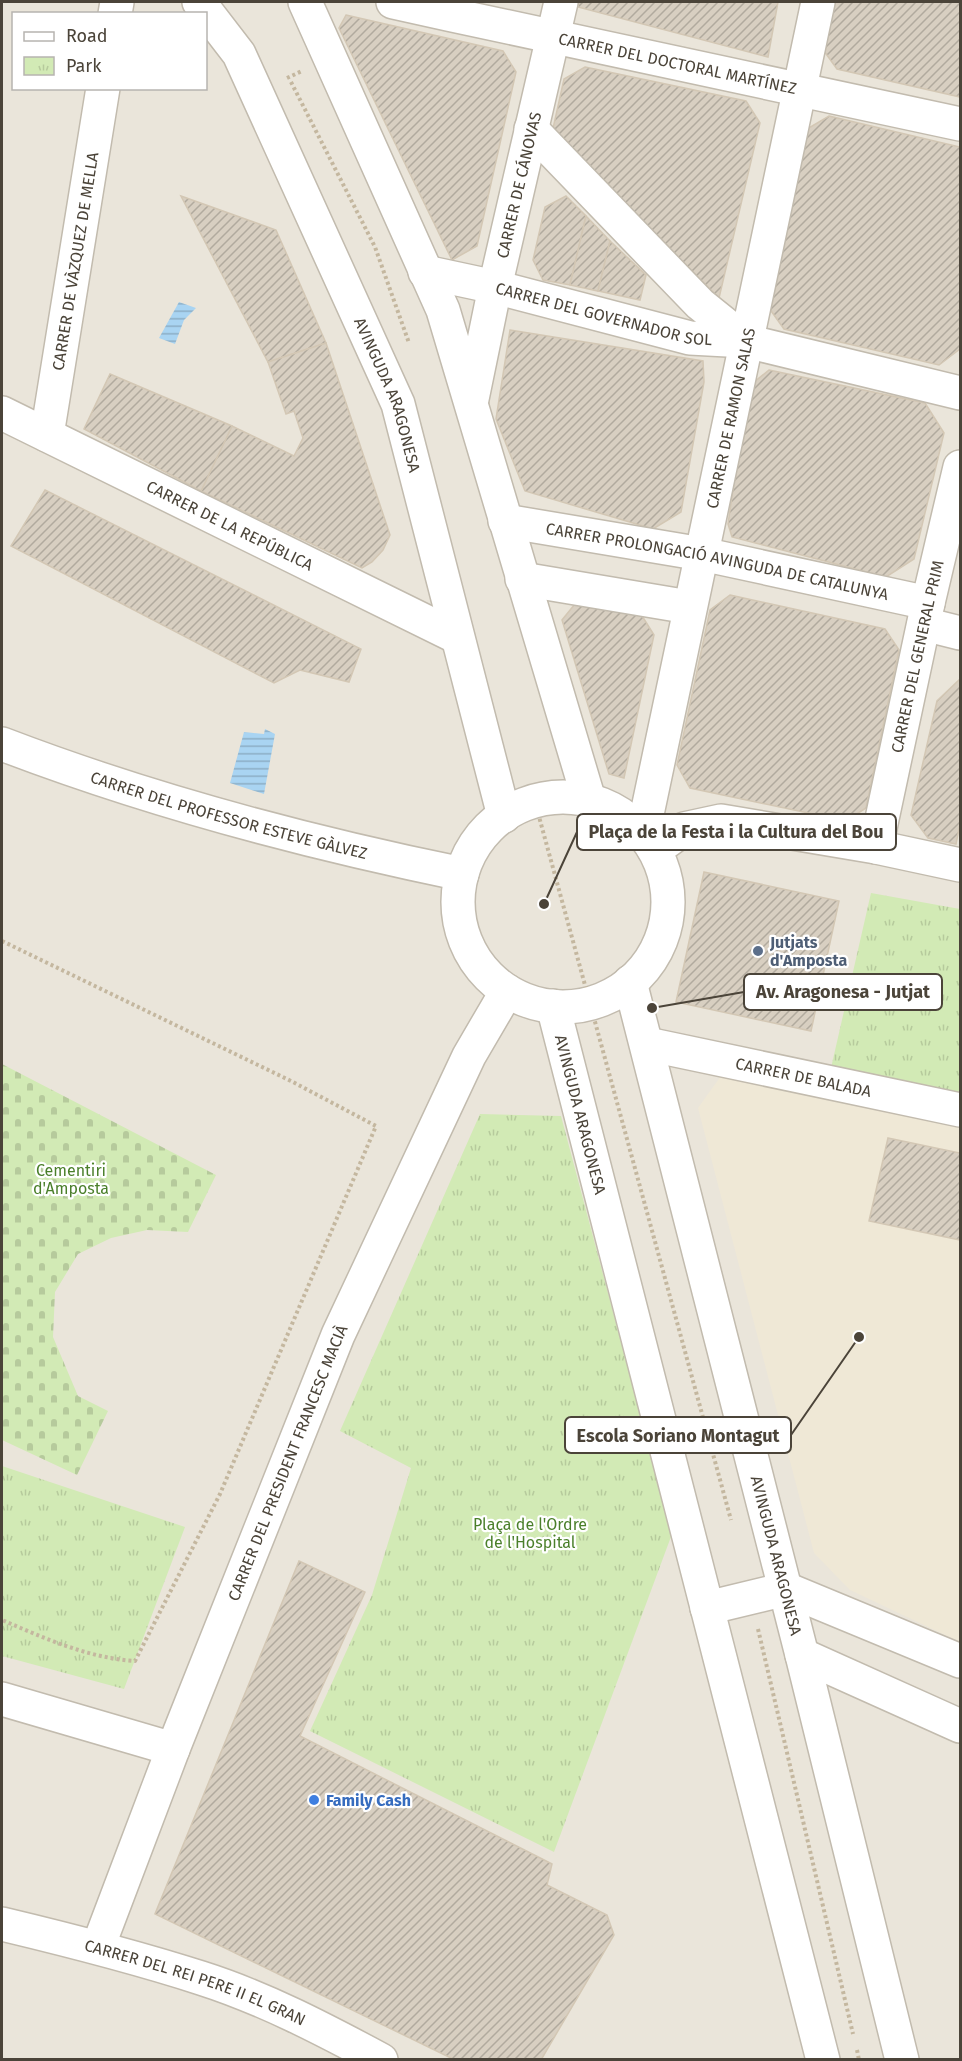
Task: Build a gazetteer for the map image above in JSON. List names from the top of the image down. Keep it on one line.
{"streets":{"street":["CARRER DEL DOCTORAL MARTÍNEZ","CARRER DE CÁNOVAS","CARRER DE VÀZQUEZ DE MELLA","CARRER DEL GOVERNADOR SOL","AVINGUDA ARAGONESA","CARRER DE RAMON SALAS","CARRER DE LA REPÚBLICA","CARRER PROLONGACIÓ AVINGUDA DE CATALUNYA","CARRER DEL GENERAL PRIM","CARRER DEL PROFESSOR ESTEVE GÀLVEZ","CARRER DE BALADA","CARRER DEL PRESIDENT FRANCESC MACIÀ","CARRER DEL REI PERE II EL GRAN"]},"crossings":[["CARRER DEL DOCTORAL MARTÍNEZ","CARRER DE CÁNOVAS"],["CARRER DEL DOCTORAL MARTÍNEZ","CARRER DE RAMON SALAS"],["CARRER DE CÁNOVAS","CARRER DEL GOVERNADOR SOL"],["CARRER DE VÀZQUEZ DE MELLA","CARRER DE LA REPÚBLICA"],["CARRER DEL GOVERNADOR SOL","CARRER DE RAMON SALAS"],["AVINGUDA ARAGONESA","CARRER DE LA REPÚBLICA"],["AVINGUDA ARAGONESA","CARRER DE BALADA"],["CARRER DE RAMON SALAS","CARRER PROLONGACIÓ AVINGUDA DE CATALUNYA"],["CARRER PROLONGACIÓ AVINGUDA DE CATALUNYA","CARRER DEL GENERAL PRIM"],["CARRER DEL PRESIDENT FRANCESC MACIÀ","CARRER DEL REI PERE II EL GRAN"]],"parks":["Cementiri d'Amposta","Plaça de l'Ordre de l'Hospital"],"places":["Plaça de la Festa i la Cultura del Bou","Jutjats d'Amposta","Av. Aragonesa - Jutjat","Escola Soriano Montagut","Family Cash"],"legend":["Road","Park"]}
